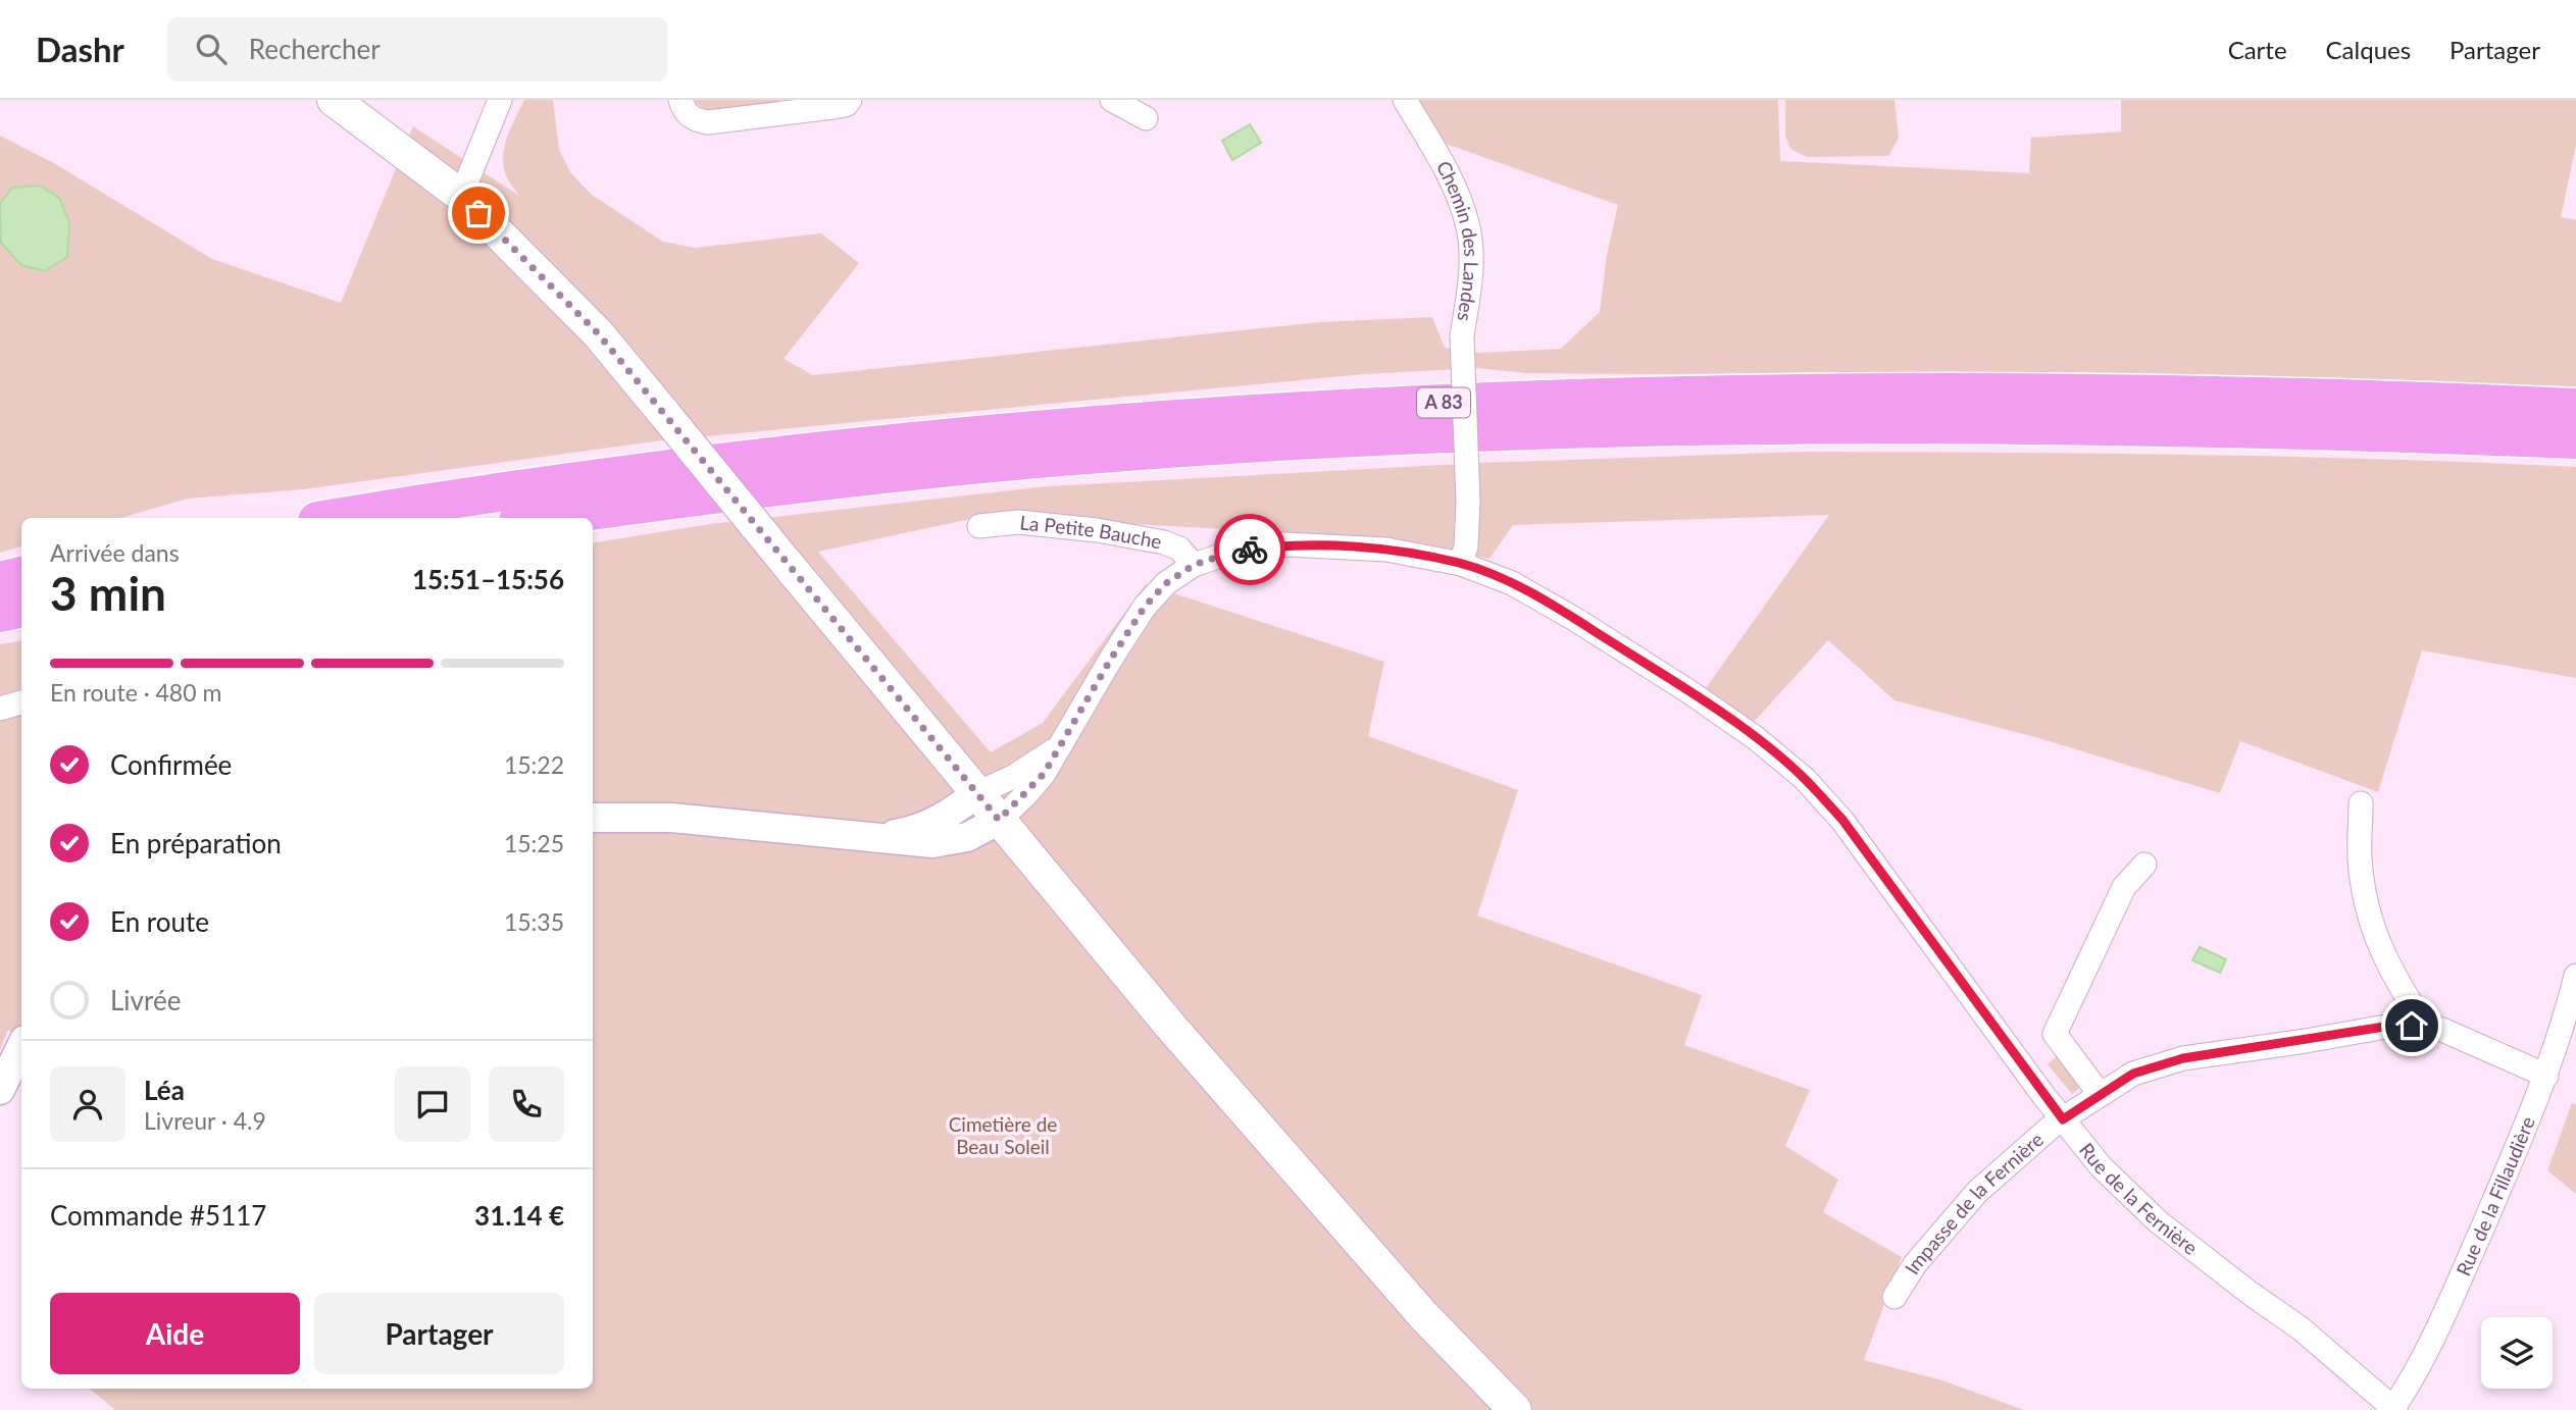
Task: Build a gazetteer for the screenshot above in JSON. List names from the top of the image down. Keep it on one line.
{"streets":{"highway":["A 83"],"street":["Chemin des Landes","La Petite Bauche","Rue de la Fillaudière","Rue de la Fernière","Impasse de la Fernière"]},"crossings":[["Chemin des Landes","Rue de la Fernière"],["La Petite Bauche","Rue de la Fernière"],["Rue de la Fillaudière","Rue de la Fernière"],["Rue de la Fillaudière","Impasse de la Fernière"],["Rue de la Fernière","Impasse de la Fernière"]],"parks":["Cimetière de Beau Soleil"],"page":{"header":"Dashr","search":"Rechercher","nav":["Carte","Calques","Partager"],"heading":["3 min","Arrivée dans","15:51–15:56"],"panel":["Léa","Livreur · 4.9","Commande #5117","31.14 €"],"bar":"En route · 480 m","list":[["Confirmée","15:22"],["En préparation","15:25"],["En route","15:35"],"Livrée"],"buttons":["Aide","Partager"]}}
